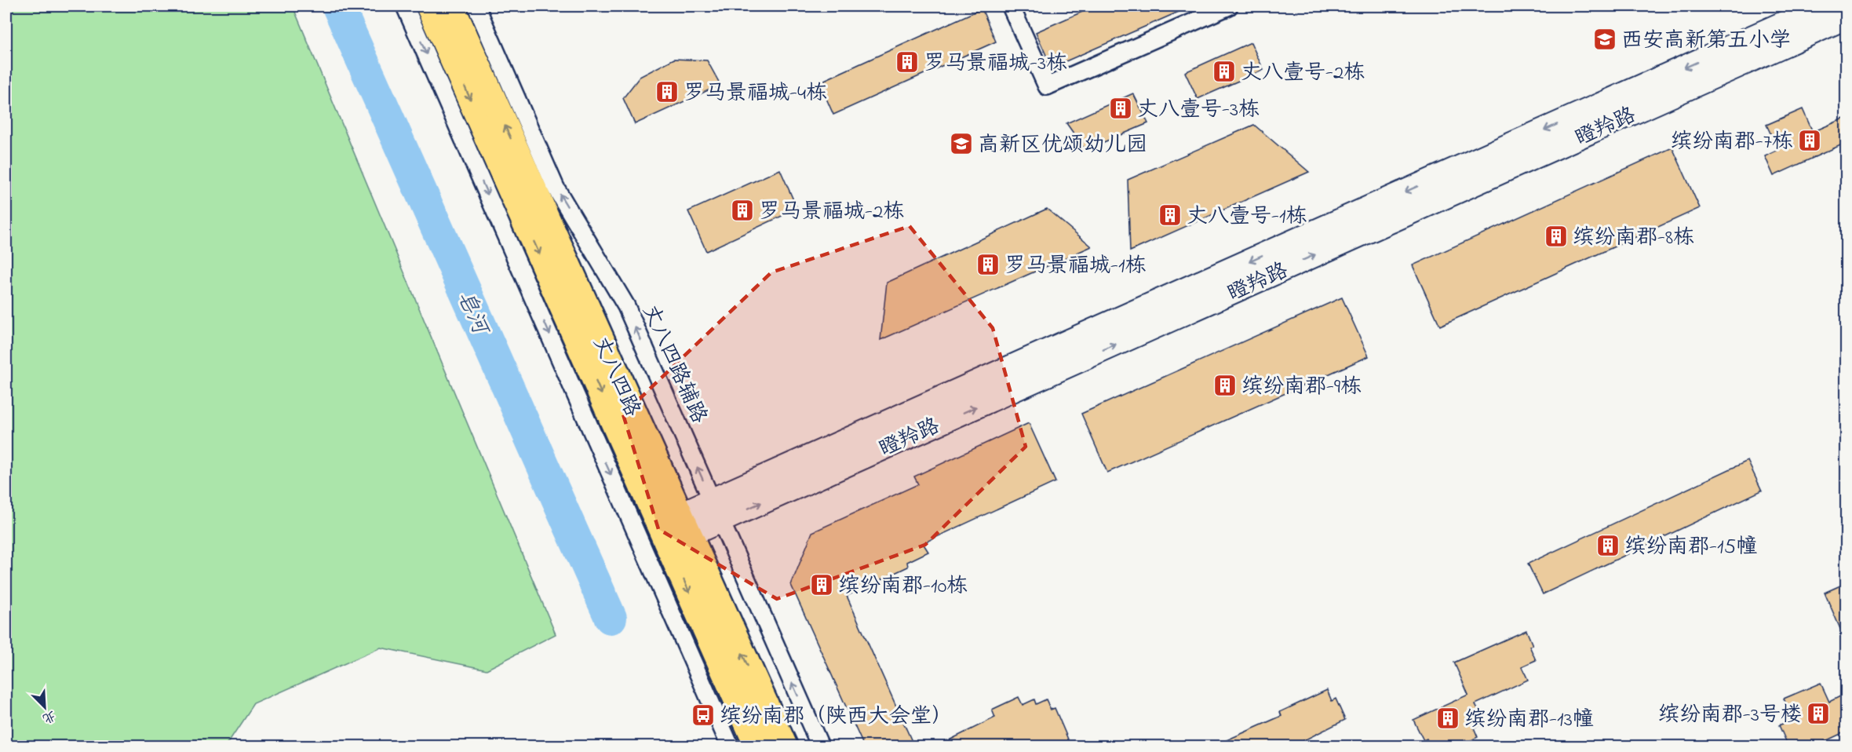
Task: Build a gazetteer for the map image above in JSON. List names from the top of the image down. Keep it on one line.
{"streets":{"main road":["丈八四路"],"street":["瞪羚路","丈八四路辅路"]},"crossings":[["瞪羚路","丈八四路辅路"],["瞪羚路","丈八四路"]],"water":["皂河"],"places":{"school or university":["西安高新第五小学","高新区优颂幼儿园"],"building":["罗马景福城-3栋","丈八壹号-2栋","罗马景福城-4栋","丈八壹号-3栋","缤纷南郡-7栋","罗马景福城-2栋","丈八壹号-1栋","缤纷南郡-8栋","罗马景福城-1栋","缤纷南郡-9栋","缤纷南郡-15幢","缤纷南郡-10栋","缤纷南郡-3号楼","缤纷南郡-13幢"],"bus stop":["缤纷南郡（陕西大会堂）"]},"north":"bottom right"}
